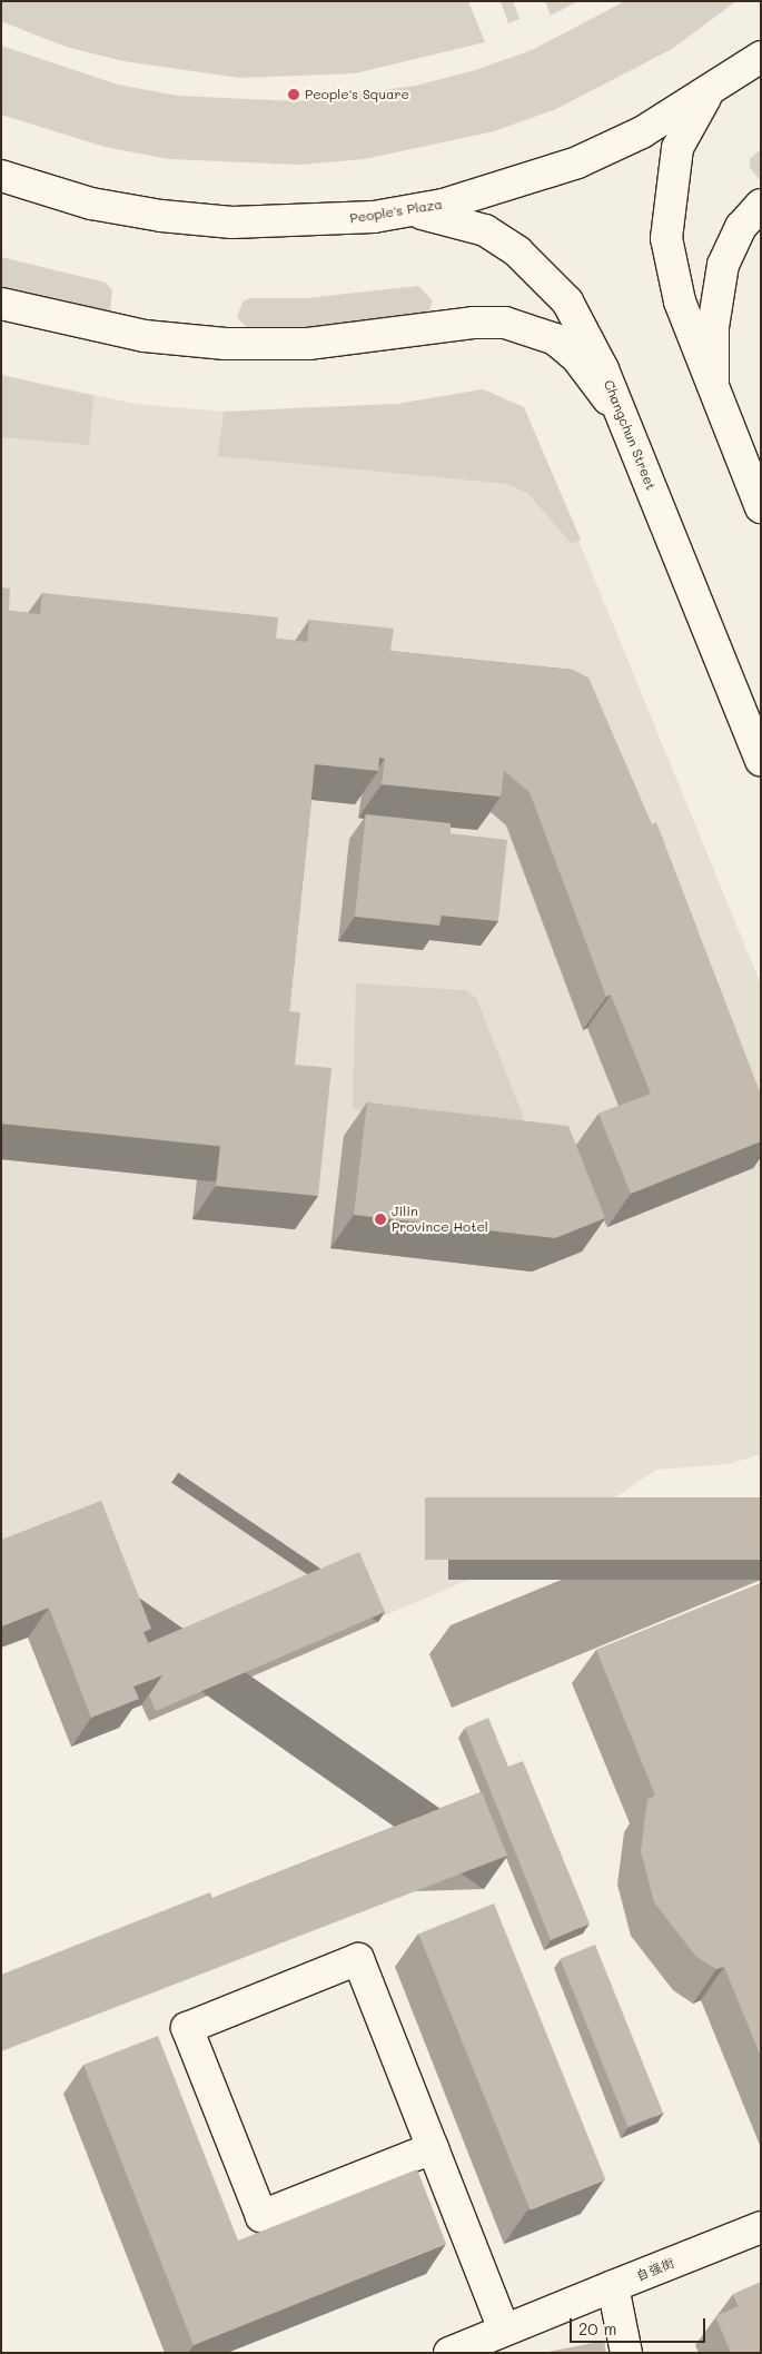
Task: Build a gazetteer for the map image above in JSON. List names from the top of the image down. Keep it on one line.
{"streets":{"main road":["People's Plaza","Changchun Street","自强街"]},"crossings":[["People's Plaza","Changchun Street"]],"places":["People's Square","Jilin Province Hotel"],"scale_bar":"20 m"}
